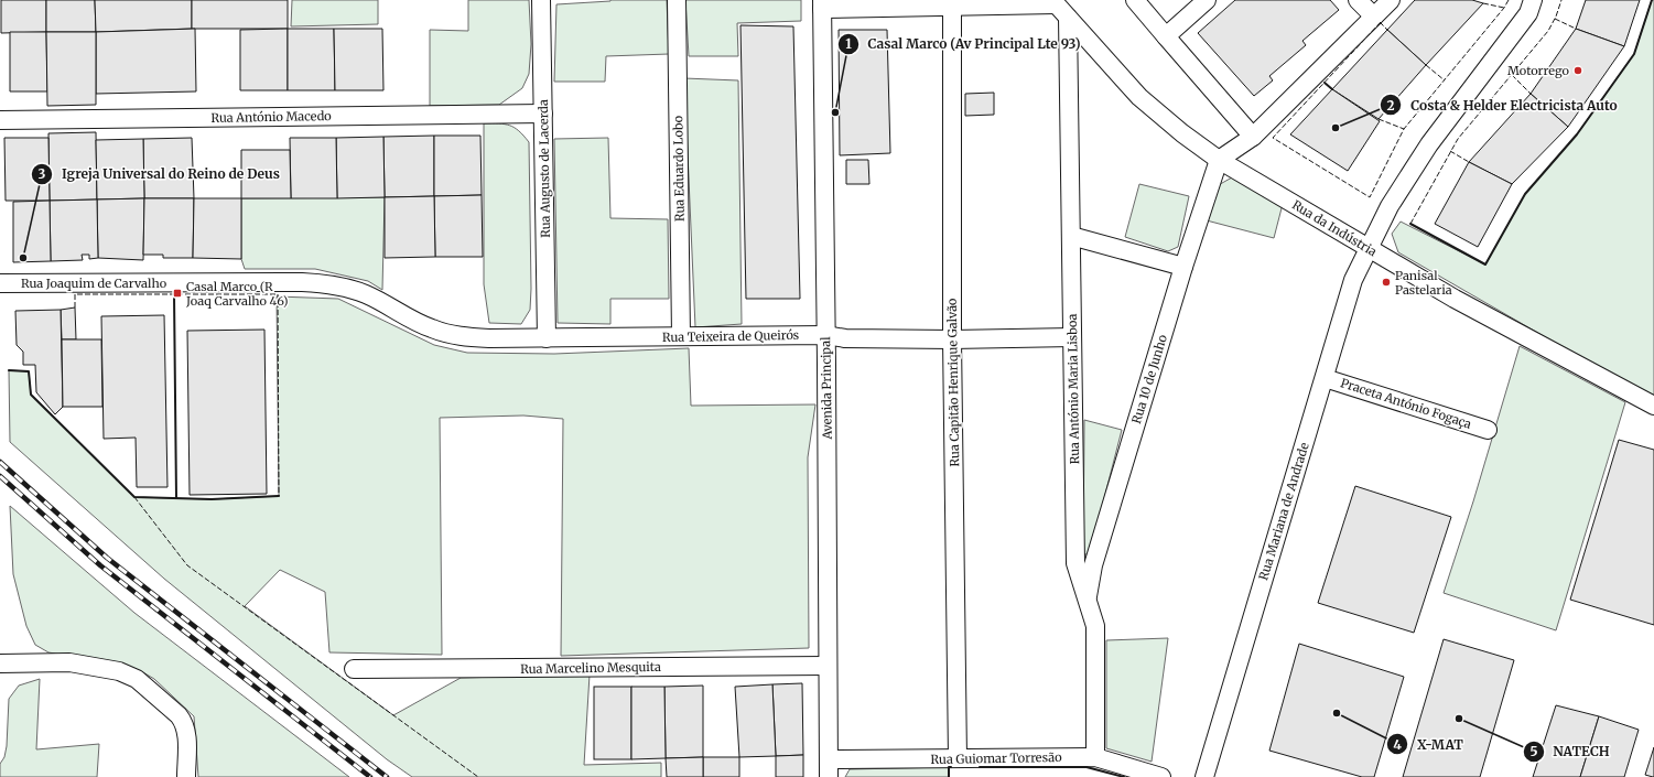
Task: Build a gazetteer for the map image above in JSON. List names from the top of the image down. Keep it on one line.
{"streets":{"street":["Rua António Macedo","Rua Augusto de Lacerda","Rua Eduardo Lobo","Rua da Indústria","Rua Joaquim de Carvalho","Rua Teixeira de Queirós","Rua 10 de Junho","Rua Capitão Henrique Galvão","Avenida Principal","Rua António Maria Lisboa","Praceta António Fogaça","Rua Mariana de Andrade","Rua Marcelino Mesquita","Rua Guiomar Torresão"]},"crossings":[["Rua António Macedo","Rua Augusto de Lacerda"],["Rua Augusto de Lacerda","Rua Joaquim de Carvalho"],["Rua Augusto de Lacerda","Rua Teixeira de Queirós"],["Rua Eduardo Lobo","Rua Teixeira de Queirós"],["Rua da Indústria","Rua 10 de Junho"],["Rua da Indústria","Rua António Maria Lisboa"],["Rua da Indústria","Rua Mariana de Andrade"],["Rua Joaquim de Carvalho","Rua Teixeira de Queirós"],["Rua Teixeira de Queirós","Rua Capitão Henrique Galvão"],["Rua Teixeira de Queirós","Avenida Principal"],["Rua Teixeira de Queirós","Rua António Maria Lisboa"],["Rua 10 de Junho","Rua António Maria Lisboa"],["Rua Capitão Henrique Galvão","Rua Guiomar Torresão"],["Avenida Principal","Rua Marcelino Mesquita"],["Avenida Principal","Rua Guiomar Torresão"],["Rua António Maria Lisboa","Rua Guiomar Torresão"],["Praceta António Fogaça","Rua Mariana de Andrade"]],"places":{"other":["Motorrego","Casal Marco (Av Principal Lte 93)","Costa & Helder Electricista Auto","Igreja Universal do Reino de Deus","Panisal Pastelaria","X-MAT","NATECH"],"transit":["Casal Marco (R Joaq Carvalho 46)"]}}
